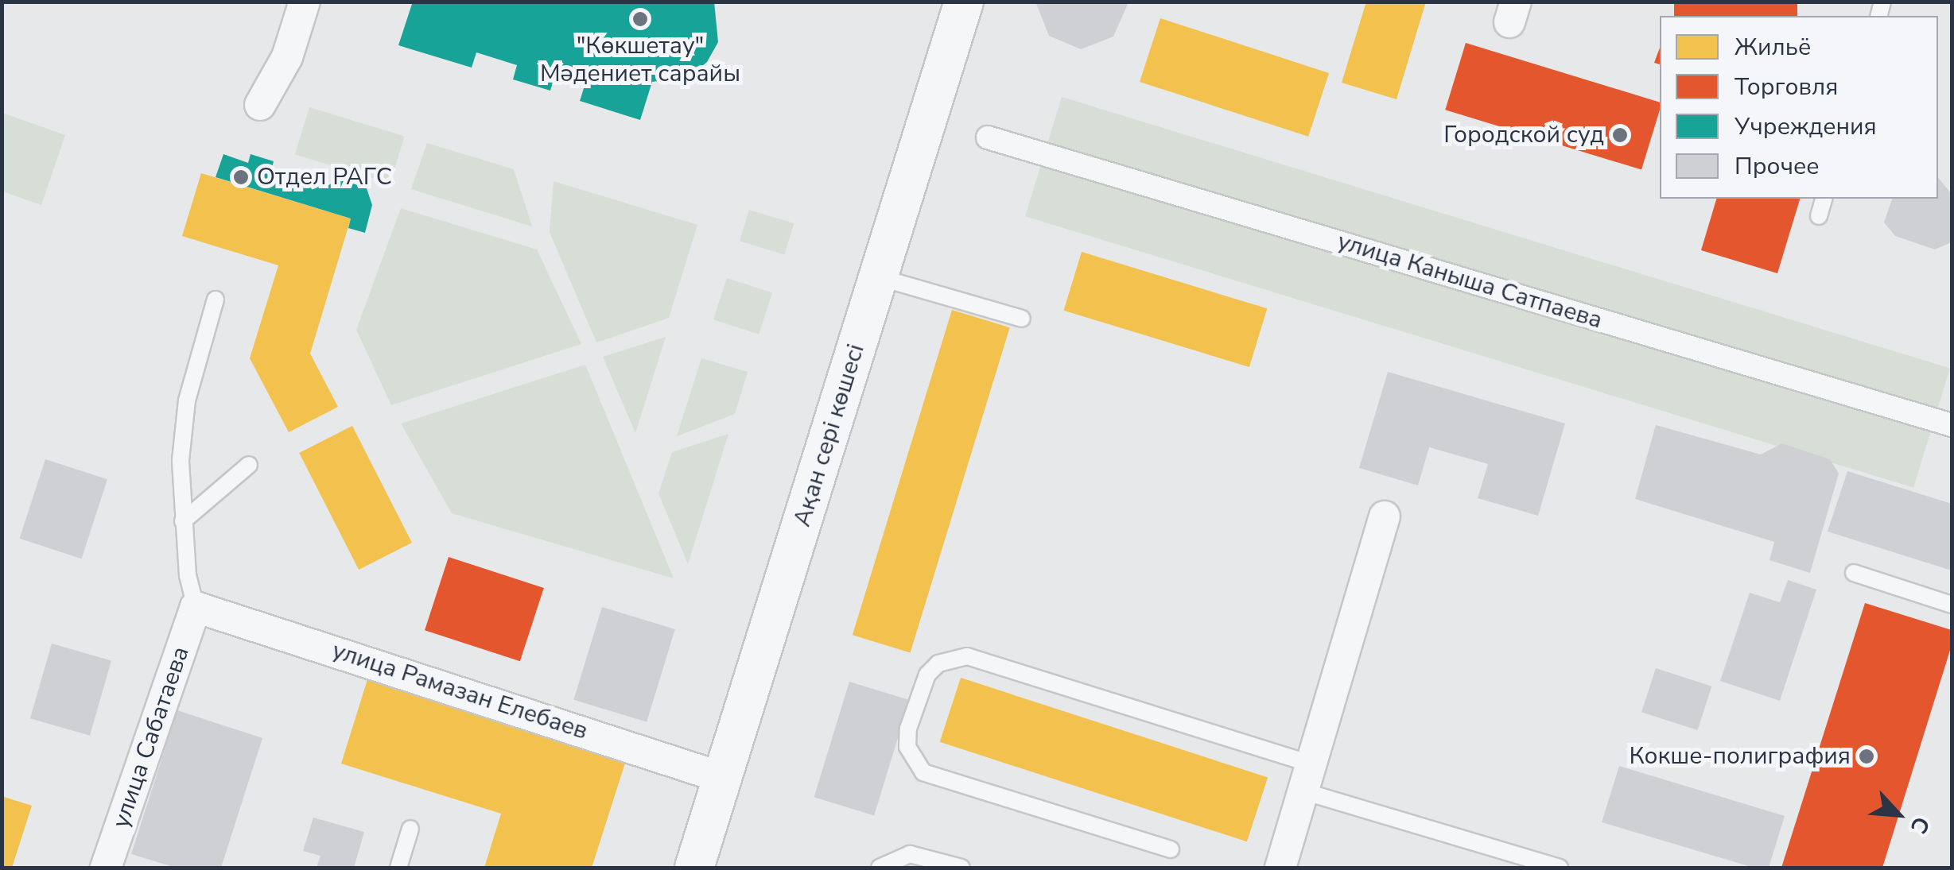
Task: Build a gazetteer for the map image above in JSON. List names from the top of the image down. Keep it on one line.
{"streets":{"street":["улица Каныша Сатпаева","Ақан сері көшесі","улица Рамазан Елебаев","улица Сабатаева"]},"crossings":[["Ақан сері көшесі","улица Рамазан Елебаев"],["улица Рамазан Елебаев","улица Сабатаева"]],"places":["\"Көкшетау\" Мәдениет сарайы","Городской суд","Отдел РАГС","Кокше-полиграфия"],"legend":["Жильё","Торговля","Учреждения","Прочее"],"north":"bottom right"}
